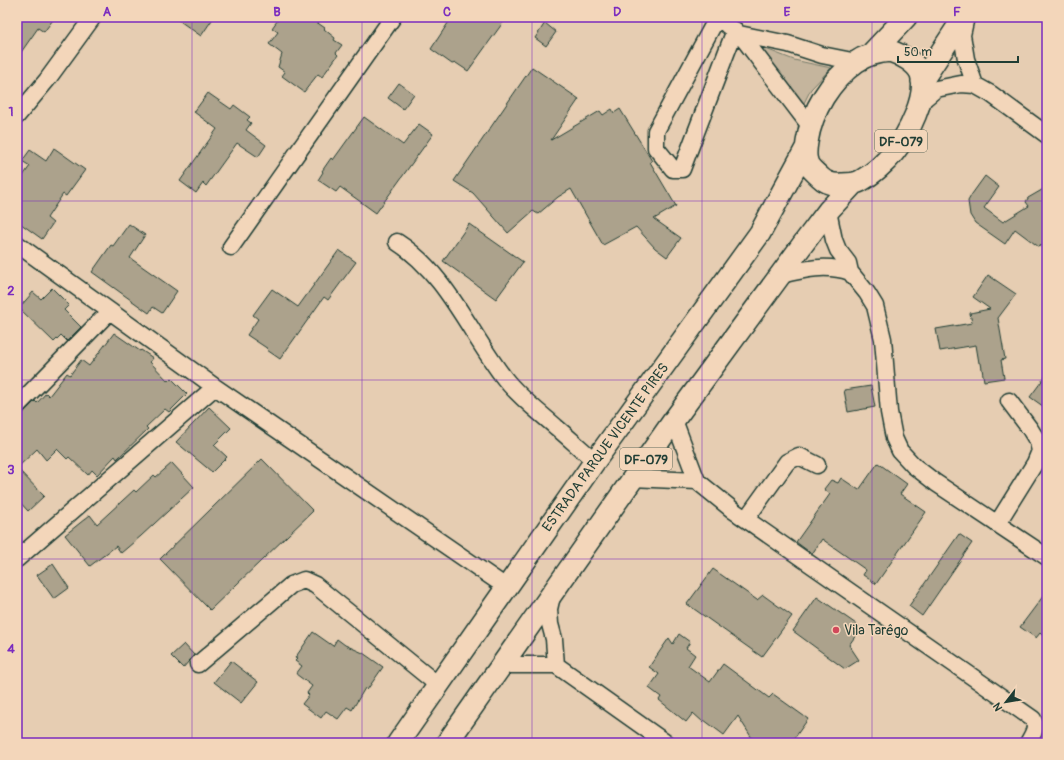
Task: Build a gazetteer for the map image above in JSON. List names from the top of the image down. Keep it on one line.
{"streets":{"main road":["DF-079","ESTRADA PARQUE VICENTE PIRES"]},"crossings":[["DF-079","ESTRADA PARQUE VICENTE PIRES"]],"places":["Vila Tarêgo"],"scale_bar":"50 m","north":"bottom left","grid":{"columns":["A","B","C","D","E","F"],"rows":["1","2","3","4"]}}
